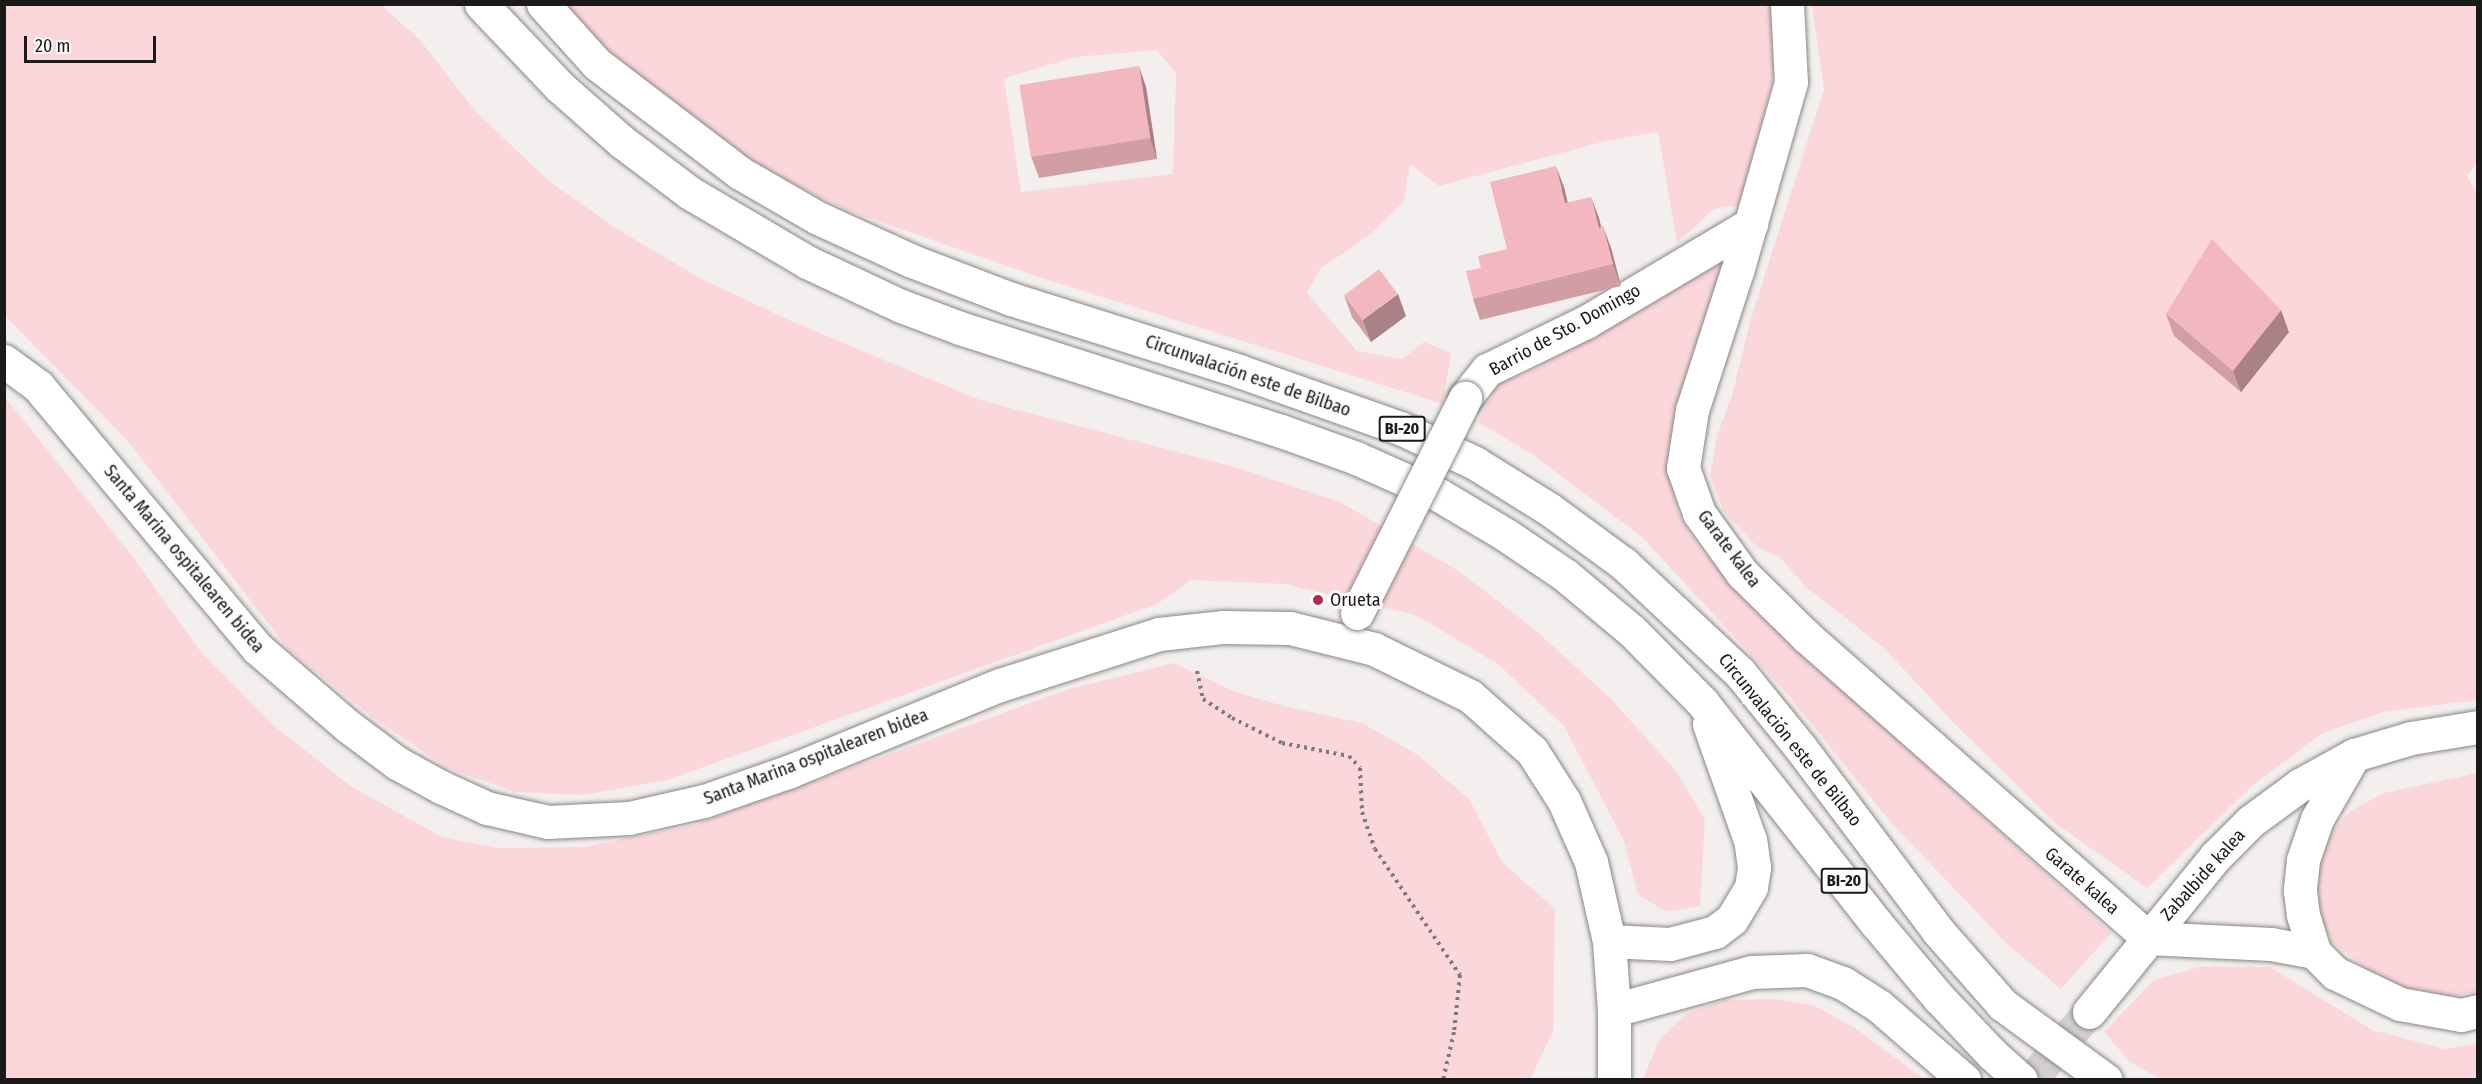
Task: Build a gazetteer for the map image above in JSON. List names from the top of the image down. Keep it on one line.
{"streets":{"main road":["Barrio de Sto. Domingo","Circunvalación este de Bilbao","BI-20","Garate kalea","Santa Marina ospitalearen bidea","Zabalbide kalea"]},"crossings":[["Barrio de Sto. Domingo","Garate kalea"],["Barrio de Sto. Domingo","Santa Marina ospitalearen bidea"],["Garate kalea","Zabalbide kalea"]],"places":["Orueta"],"scale_bar":"20 m"}
